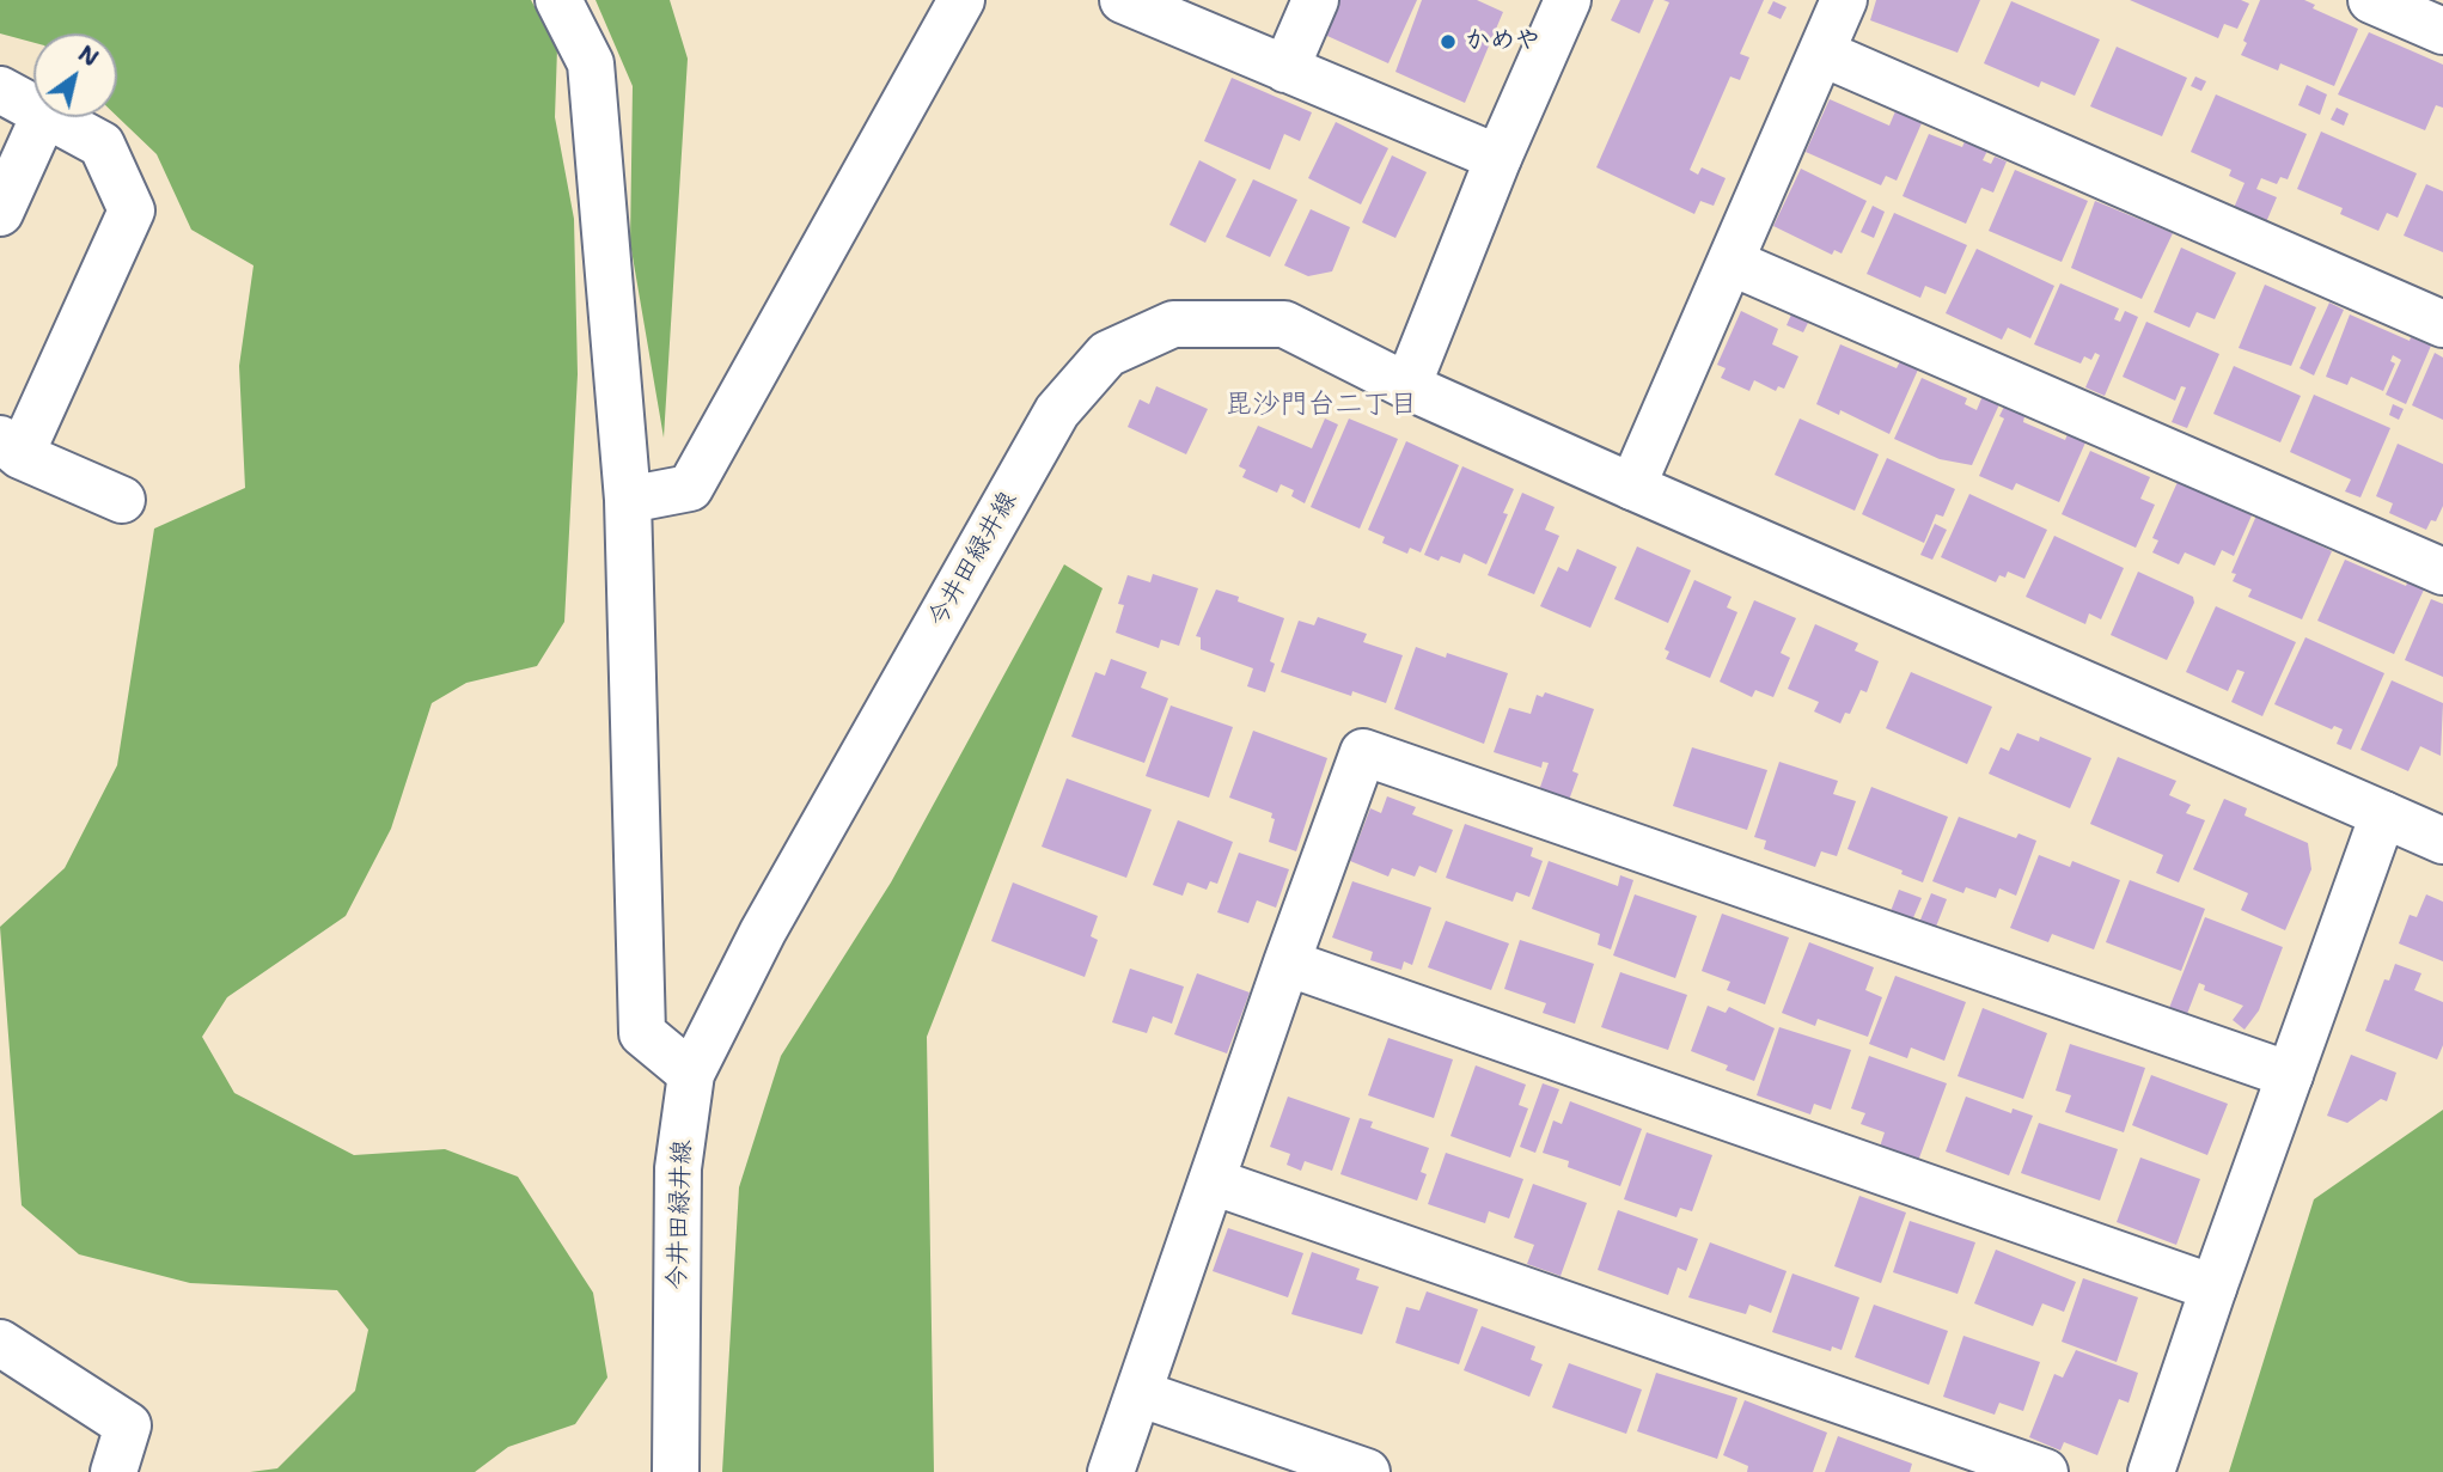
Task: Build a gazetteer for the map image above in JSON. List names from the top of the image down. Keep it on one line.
{"streets":{"street":["今井田緑井線"]},"districts":["毘沙門台二丁目"],"places":["かめや"],"north":"top right"}
